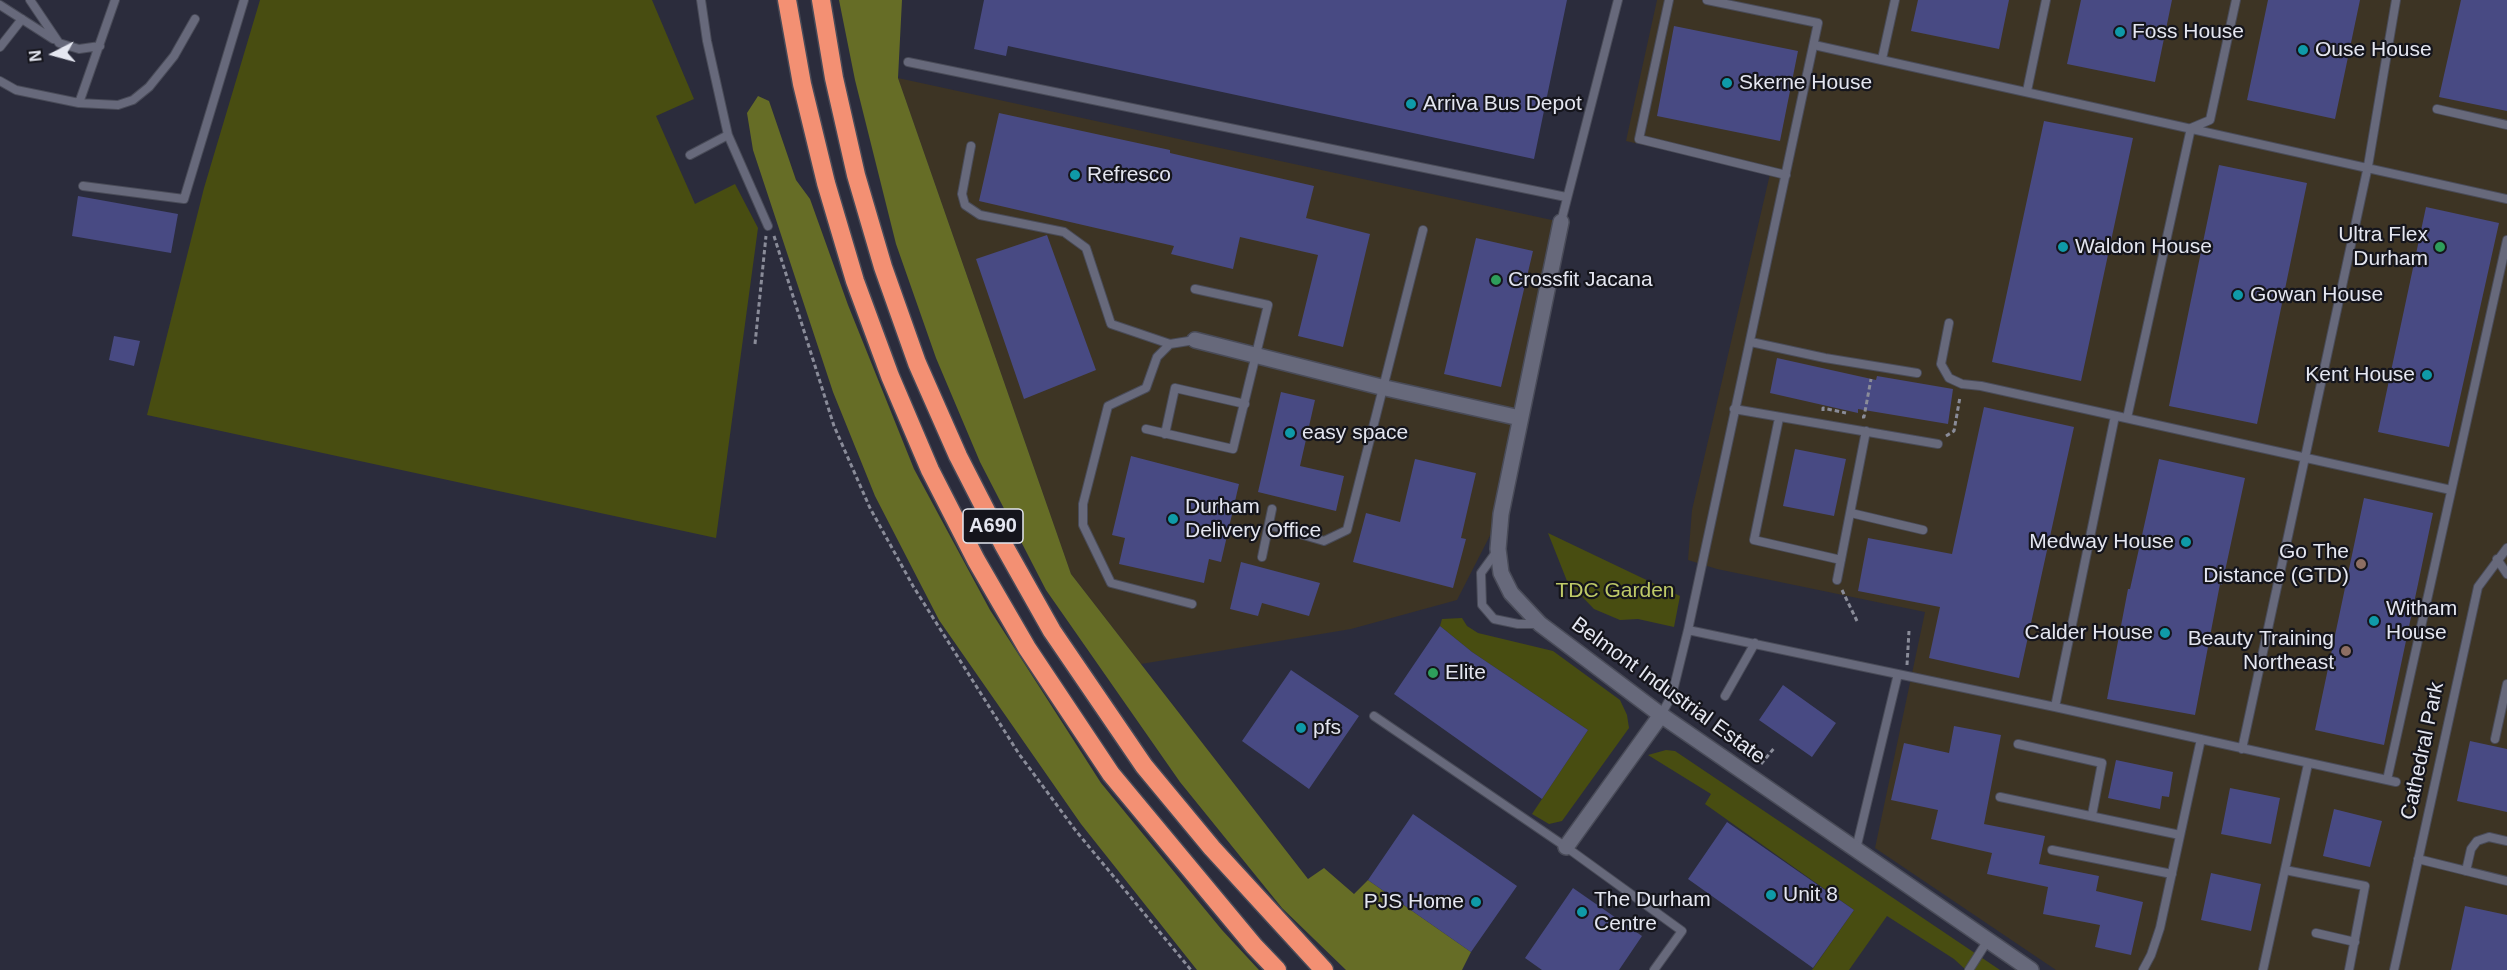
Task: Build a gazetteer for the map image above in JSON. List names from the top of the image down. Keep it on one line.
{"streets":{"highway":["A690"],"street":["Belmont Industrial Estate"],"lane":["Cathedral Park"]},"parks":["TDC Garden"],"places":["Foss House","Ouse House","Skerne House","Arriva Bus Depot","Refresco","Waldon House","Ultra Flex Durham","Crossfit Jacana","Gowan House","Kent House","easy space","Durham Delivery Office","Medway House","Go The Distance (GTD)","Witham House","Calder House","Beauty Training Northeast","Elite","pfs","Unit 8","PJS Home","The Durham Centre"],"north":"left"}
